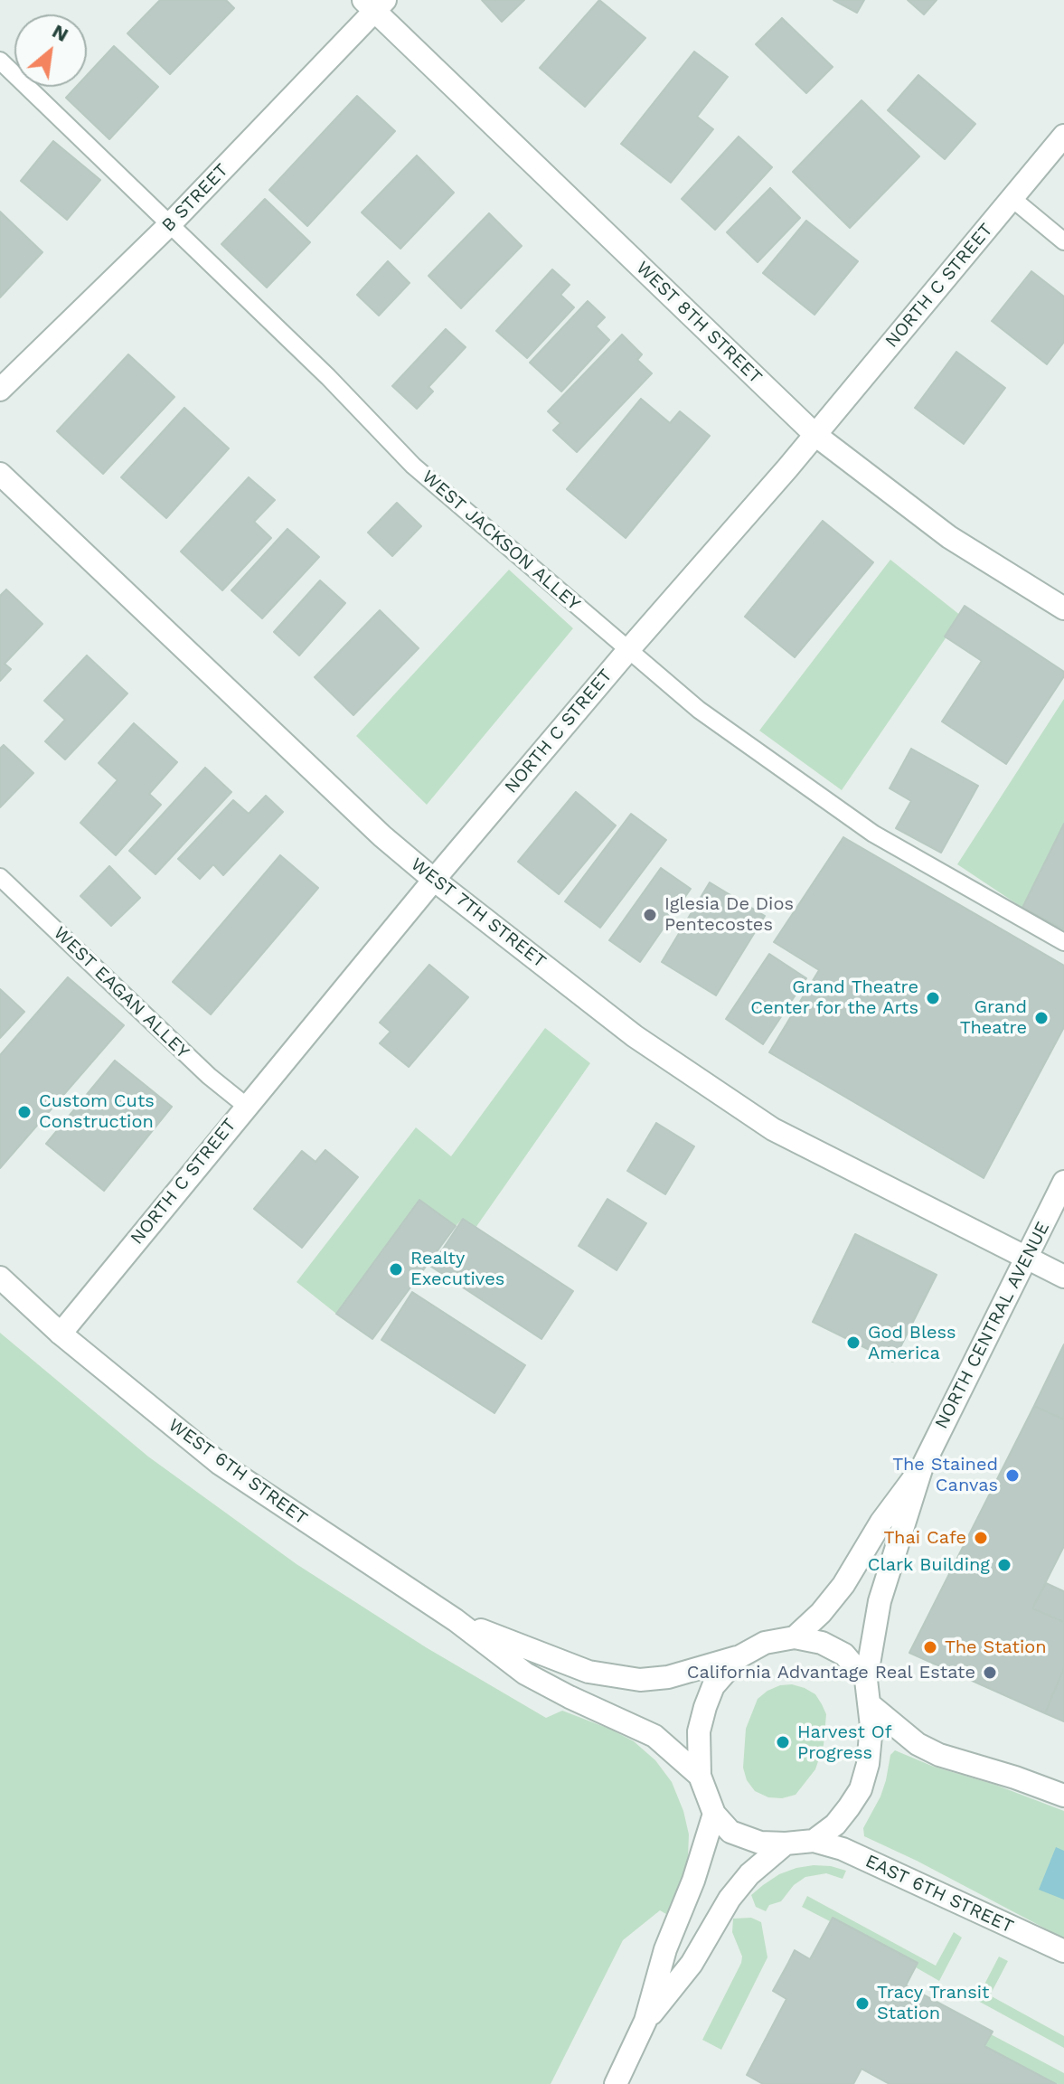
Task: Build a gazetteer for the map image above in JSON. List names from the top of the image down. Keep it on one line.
{"streets":{"street":["B STREET","NORTH C STREET","WEST 8TH STREET","WEST 7TH STREET","NORTH CENTRAL AVENUE","WEST 6TH STREET","EAST 6TH STREET"],"lane":["WEST JACKSON ALLEY","WEST EAGAN ALLEY"]},"crossings":[["B STREET","WEST 8TH STREET"],["B STREET","WEST JACKSON ALLEY"],["NORTH C STREET","WEST 8TH STREET"],["NORTH C STREET","WEST JACKSON ALLEY"],["NORTH C STREET","WEST 7TH STREET"],["NORTH C STREET","WEST EAGAN ALLEY"],["NORTH C STREET","WEST 6TH STREET"],["WEST 7TH STREET","NORTH CENTRAL AVENUE"],["NORTH CENTRAL AVENUE","WEST 6TH STREET"],["NORTH CENTRAL AVENUE","EAST 6TH STREET"],["WEST 6TH STREET","EAST 6TH STREET"]],"places":["Iglesia De Dios Pentecostes","Grand Theatre Center for the Arts","Grand Theatre","Custom Cuts Construction","Realty Executives","God Bless America","The Stained Canvas","Thai Cafe","Clark Building","The Station","California Advantage Real Estate","Harvest Of Progress","Tracy Transit Station"],"north":"top right"}
